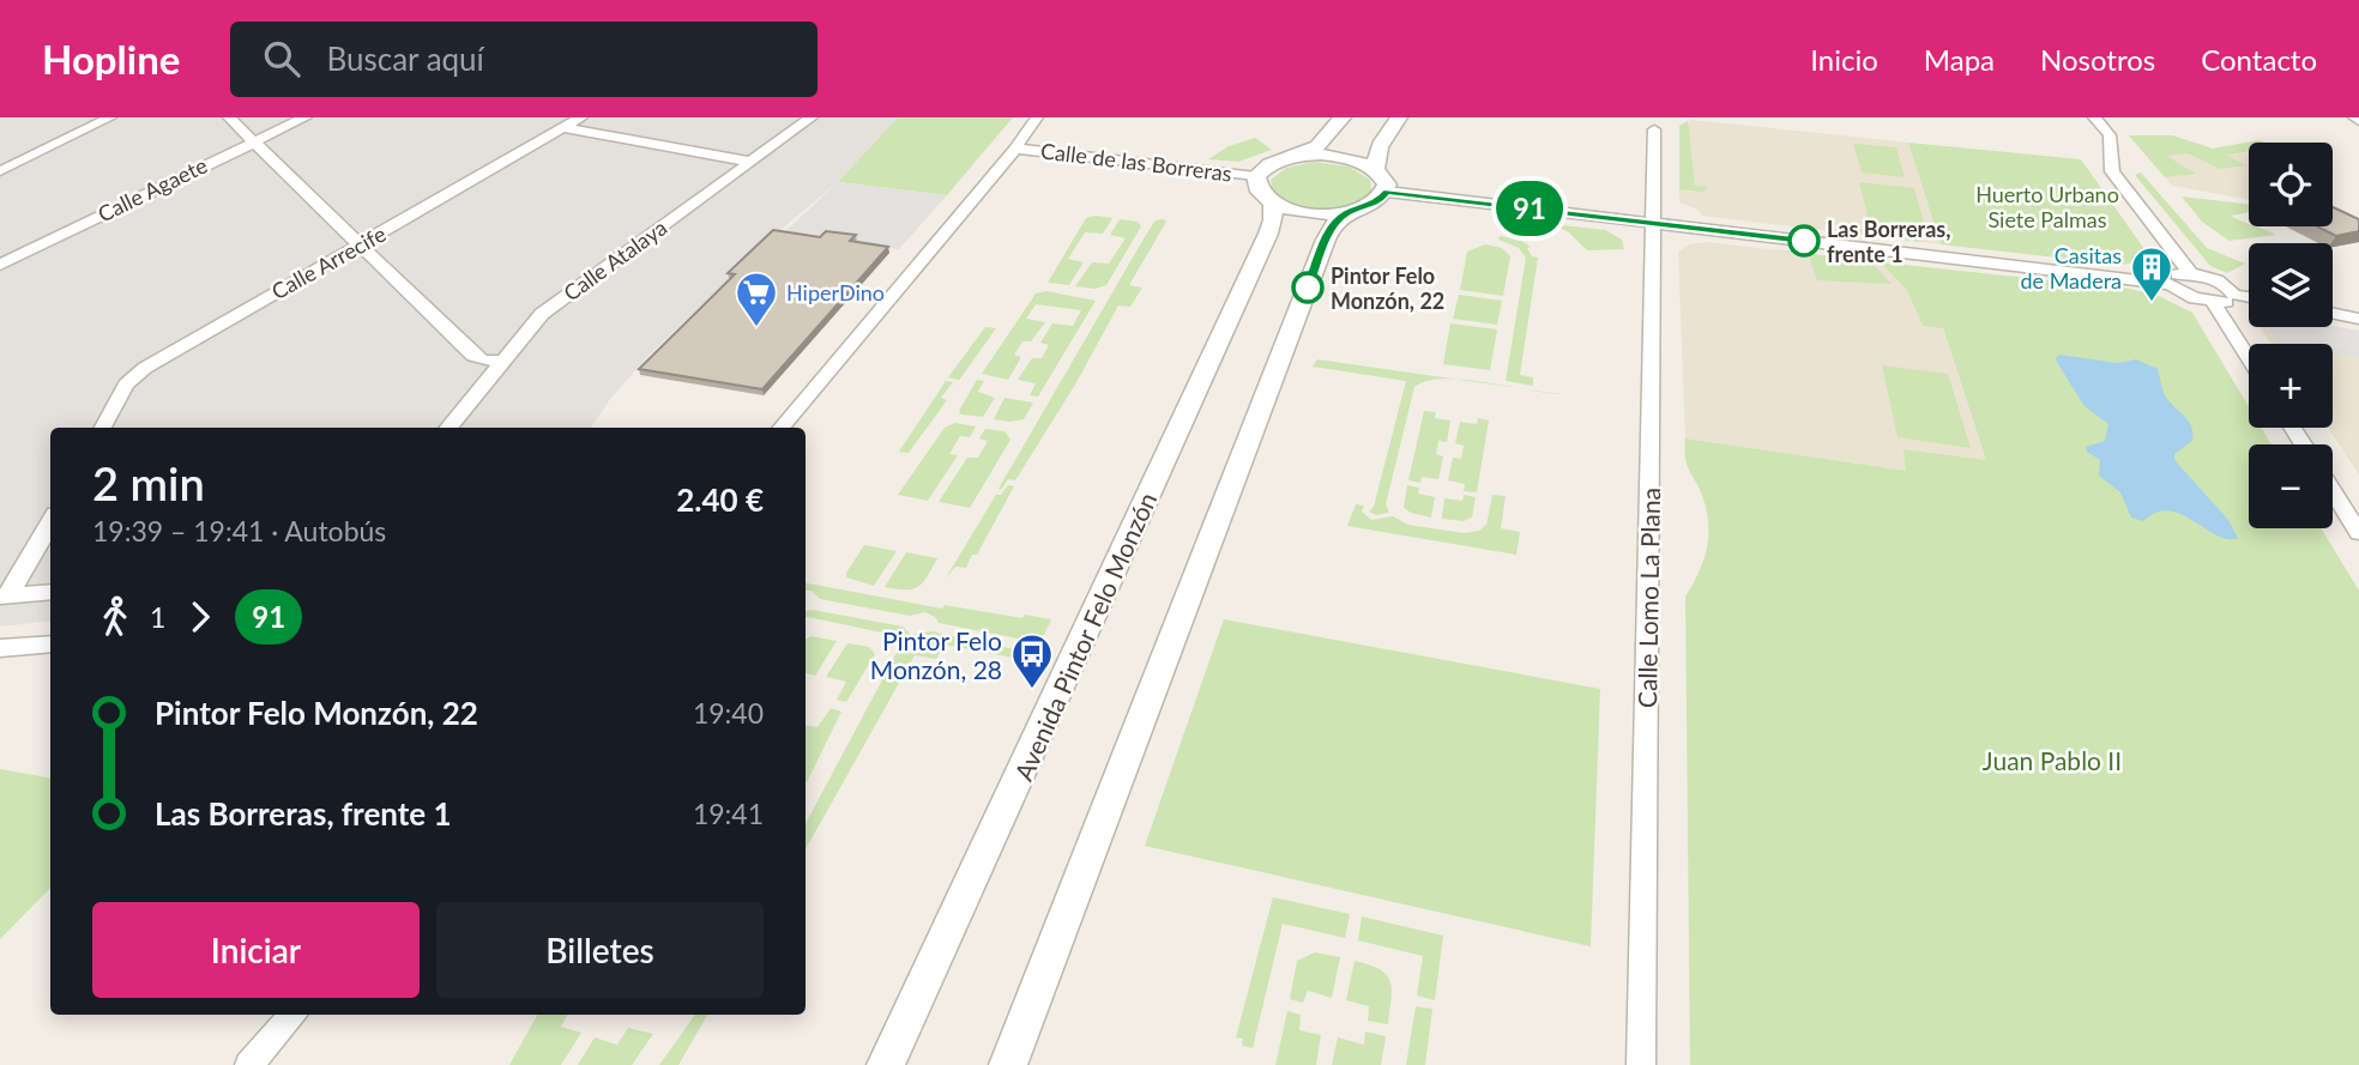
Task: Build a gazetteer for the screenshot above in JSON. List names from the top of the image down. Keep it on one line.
{"streets":{"street":["Calle de las Borreras","Calle Agaete","Calle Atalaya","Calle Arrecife","Calle Lomo La Plana","Avenida Pintor Felo Monzón"]},"parks":["Huerto Urbano Siete Palmas","Juan Pablo II"],"places":{"other":["Las Borreras, frente 1","Pintor Felo Monzón, 22"],"building":["Casitas de Madera"],"supermarket":["HiperDino"],"bus stop":["Pintor Felo Monzón, 28"]},"lines":["bus line 91"],"page":{"header":"Hopline","search":"Buscar aquí","nav":["Inicio","Mapa","Nosotros","Contacto"],"on_map":"91","map_buttons":["+","−"],"heading":["2 min","19:39 – 19:41 · Autobús","2.40 €"],"legs":["1","91"],"list":[{"name":"Pintor Felo Monzón, 22","value":"19:40"},{"name":"Las Borreras, frente 1","value":"19:41"}],"buttons":["Iniciar","Billetes"]}}
